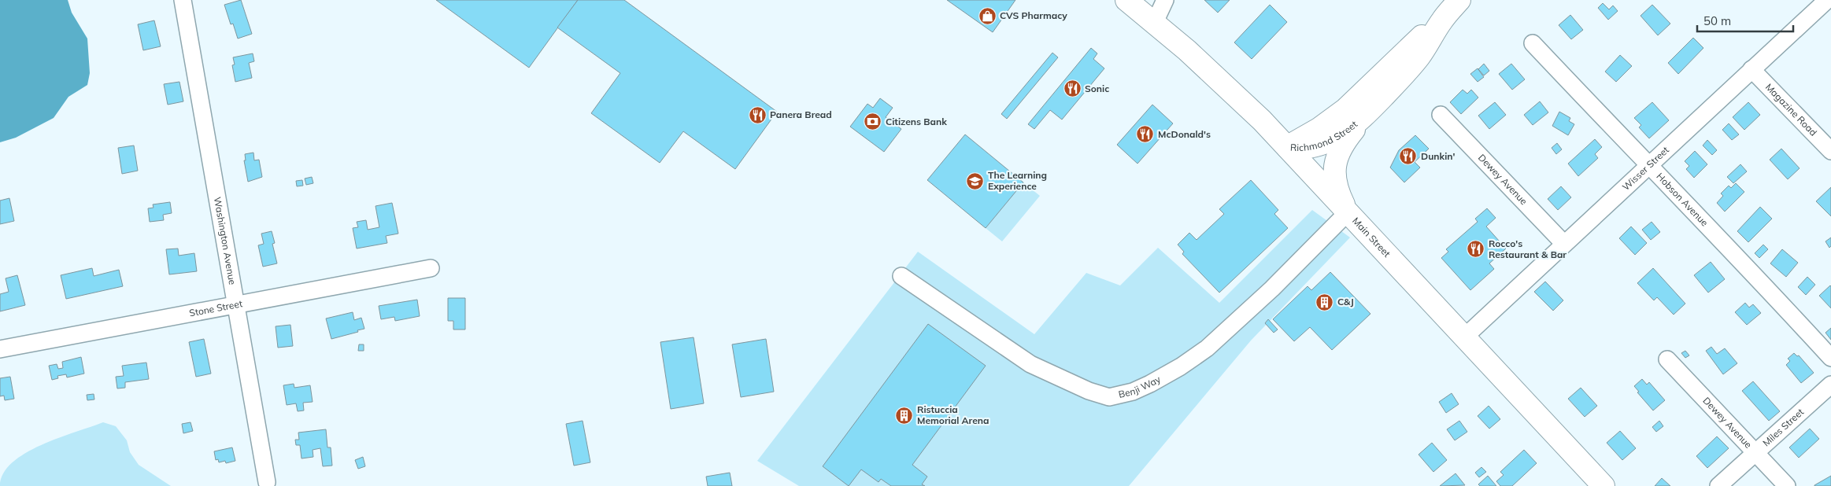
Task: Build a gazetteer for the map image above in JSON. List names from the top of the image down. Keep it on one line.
{"streets":{"main road":["Richmond Street","Main Street"],"street":["Magazine Road","Wisser Street","Dewey Avenue","Hobson Avenue","Washington Avenue","Stone Street","Benji Way","Miles Street"]},"crossings":[["Magazine Road","Wisser Street"],["Richmond Street","Main Street"],["Wisser Street","Dewey Avenue"],["Wisser Street","Hobson Avenue"],["Wisser Street","Main Street"],["Dewey Avenue","Miles Street"],["Main Street","Benji Way"],["Washington Avenue","Stone Street"]],"places":{"shop":["CVS Pharmacy"],"restaurant":["Sonic","Panera Bread","McDonald's","Dunkin'","Rocco's Restaurant & Bar"],"bank":["Citizens Bank"],"school or university":["The Learning Experience"],"building":["C&J","Ristuccia Memorial Arena"]},"scale_bar":"50 m"}
